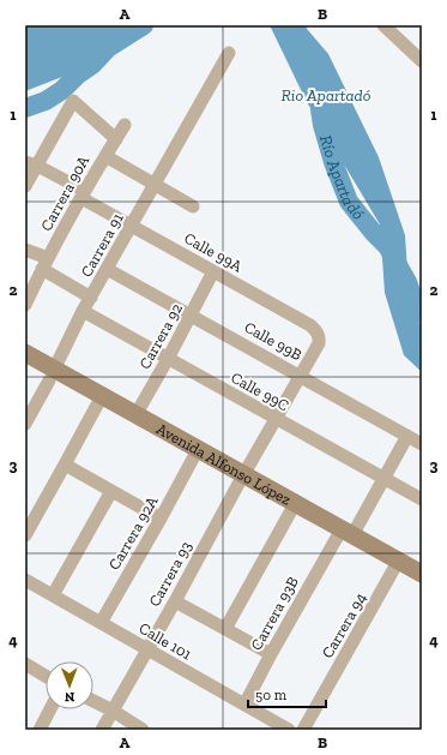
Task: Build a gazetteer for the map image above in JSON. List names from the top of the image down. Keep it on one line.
{"streets":{"street":["Carrera 90A","Carrera 91","Calle 99A","Carrera 92","Calle 99B","Calle 99C","Avenida Alfonso López","Carrera 92A","Carrera 93","Carrera 93B","Carrera 94","Calle 101"]},"crossings":[["Carrera 90A","Calle 99A"],["Carrera 91","Calle 99A"],["Carrera 91","Calle 99B"],["Carrera 91","Calle 99C"],["Carrera 91","Avenida Alfonso López"],["Calle 99A","Carrera 92"],["Calle 99A","Carrera 93"],["Carrera 92","Calle 99B"],["Carrera 92","Calle 99C"],["Carrera 92","Avenida Alfonso López"],["Calle 99B","Carrera 93"],["Calle 99B","Carrera 93B"],["Calle 99C","Carrera 93"],["Calle 99C","Carrera 93B"],["Avenida Alfonso López","Carrera 92A"],["Avenida Alfonso López","Carrera 93"],["Avenida Alfonso López","Carrera 93B"],["Avenida Alfonso López","Carrera 94"],["Carrera 92A","Calle 101"],["Carrera 93","Calle 101"],["Carrera 93B","Calle 101"]],"water":["Rio Apartadó","Río Apartadó"],"scale_bar":"50 m","north":"bottom","grid":{"columns":["A","B"],"rows":["1","2","3","4"]}}
